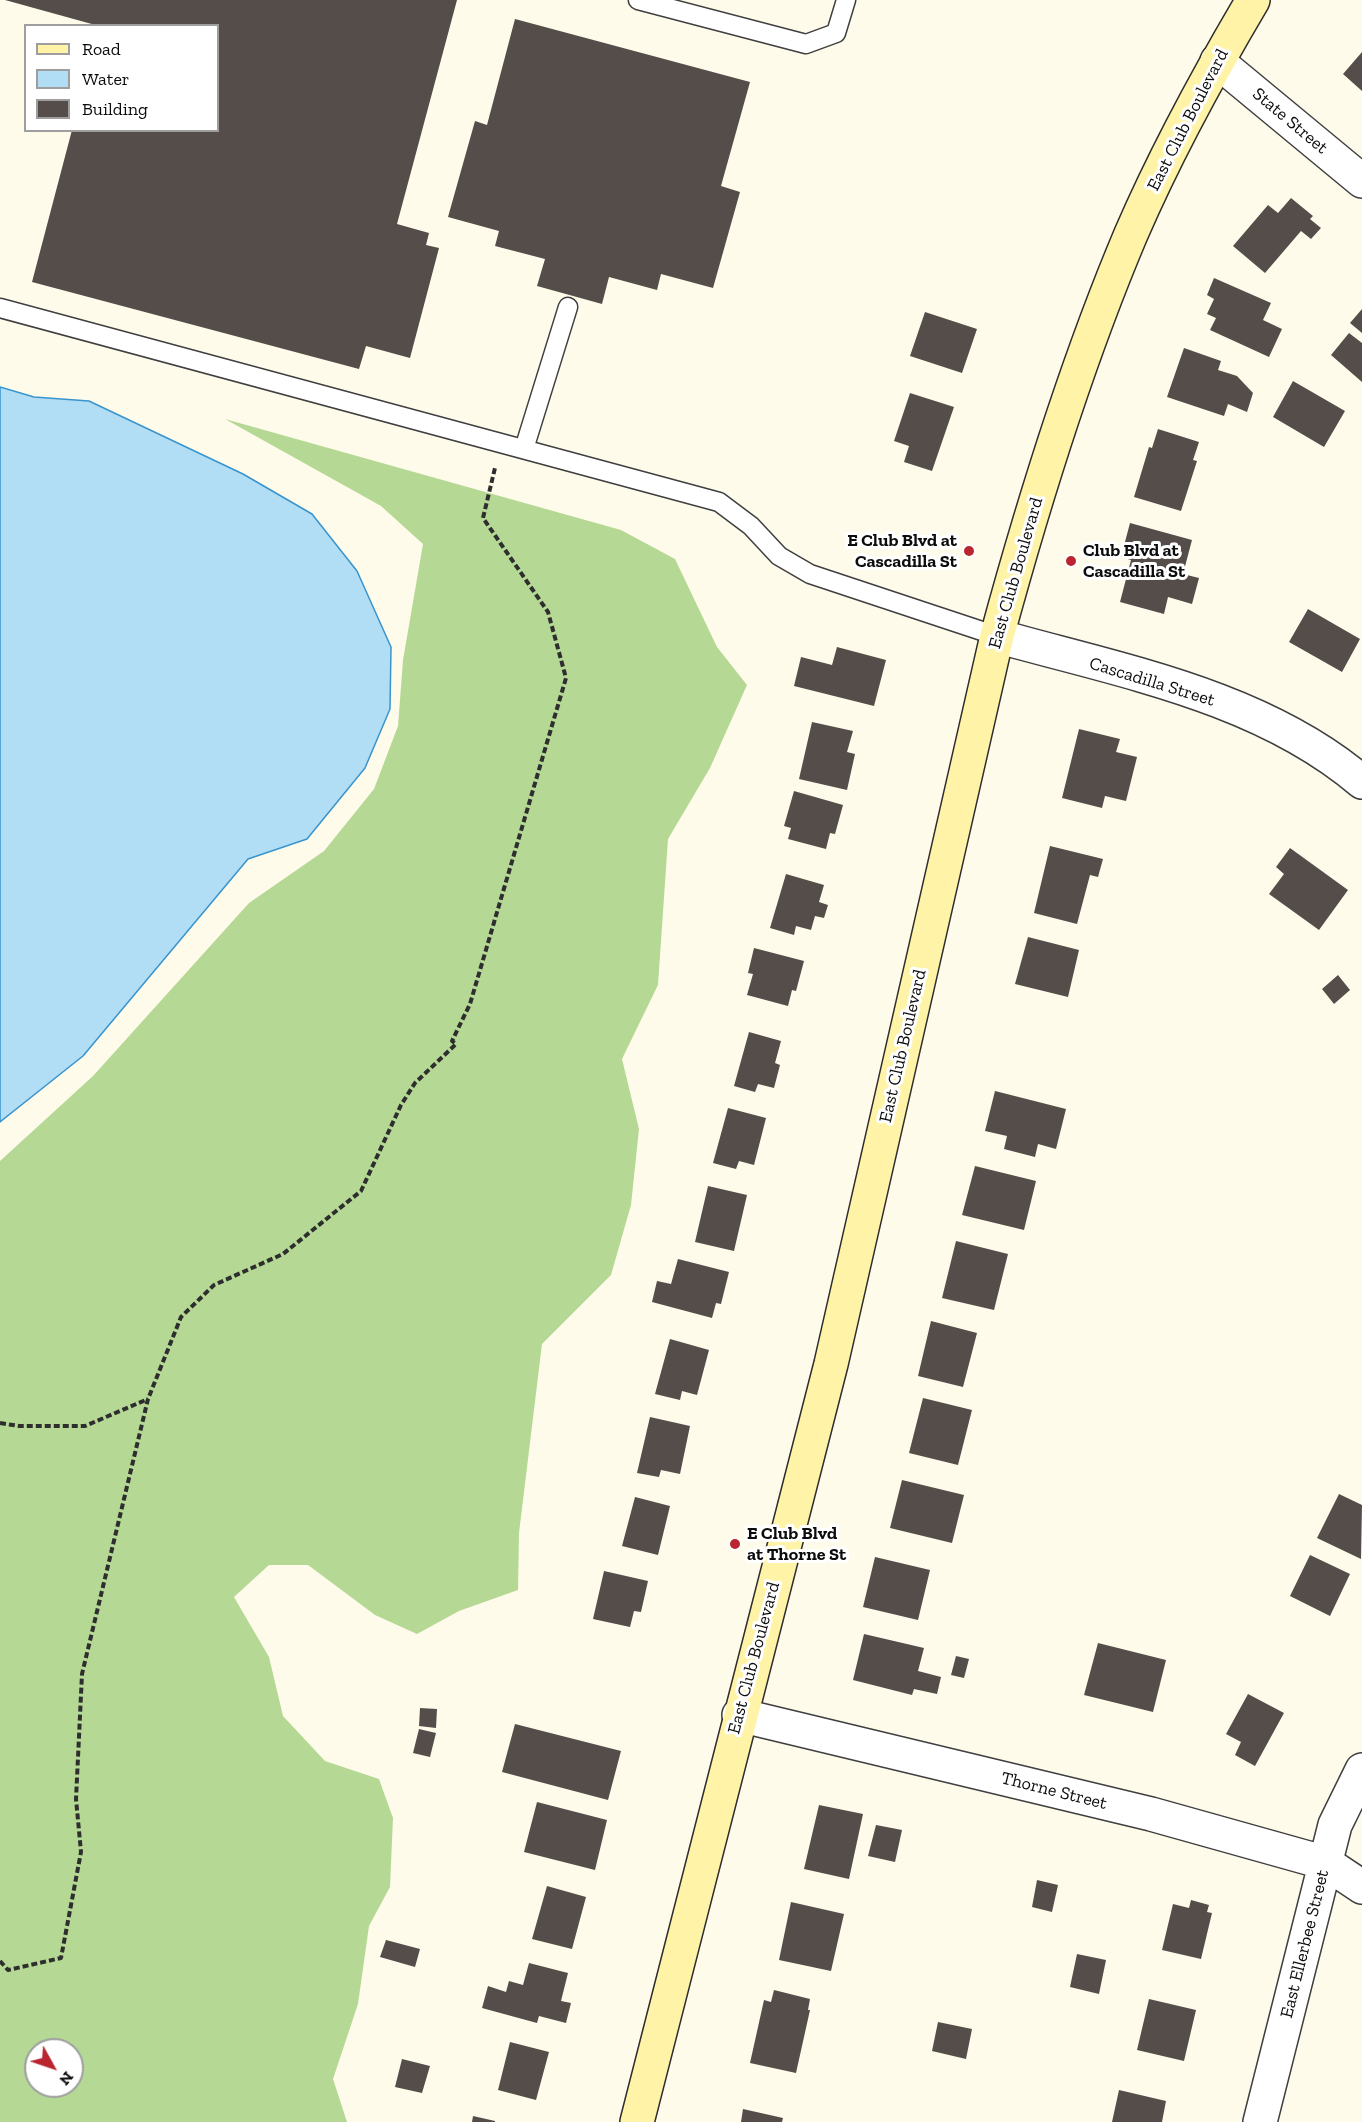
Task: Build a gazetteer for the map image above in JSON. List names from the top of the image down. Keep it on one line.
{"streets":{"street":["East Club Boulevard","State Street","Cascadilla Street","Thorne Street","East Ellerbee Street"]},"crossings":[["East Club Boulevard","State Street"],["East Club Boulevard","Cascadilla Street"],["East Club Boulevard","Thorne Street"],["Thorne Street","East Ellerbee Street"]],"places":["E Club Blvd at Cascadilla St","Club Blvd at Cascadilla St","E Club Blvd at Thorne St"],"legend":["Road","Water","Building"],"north":"bottom right"}
